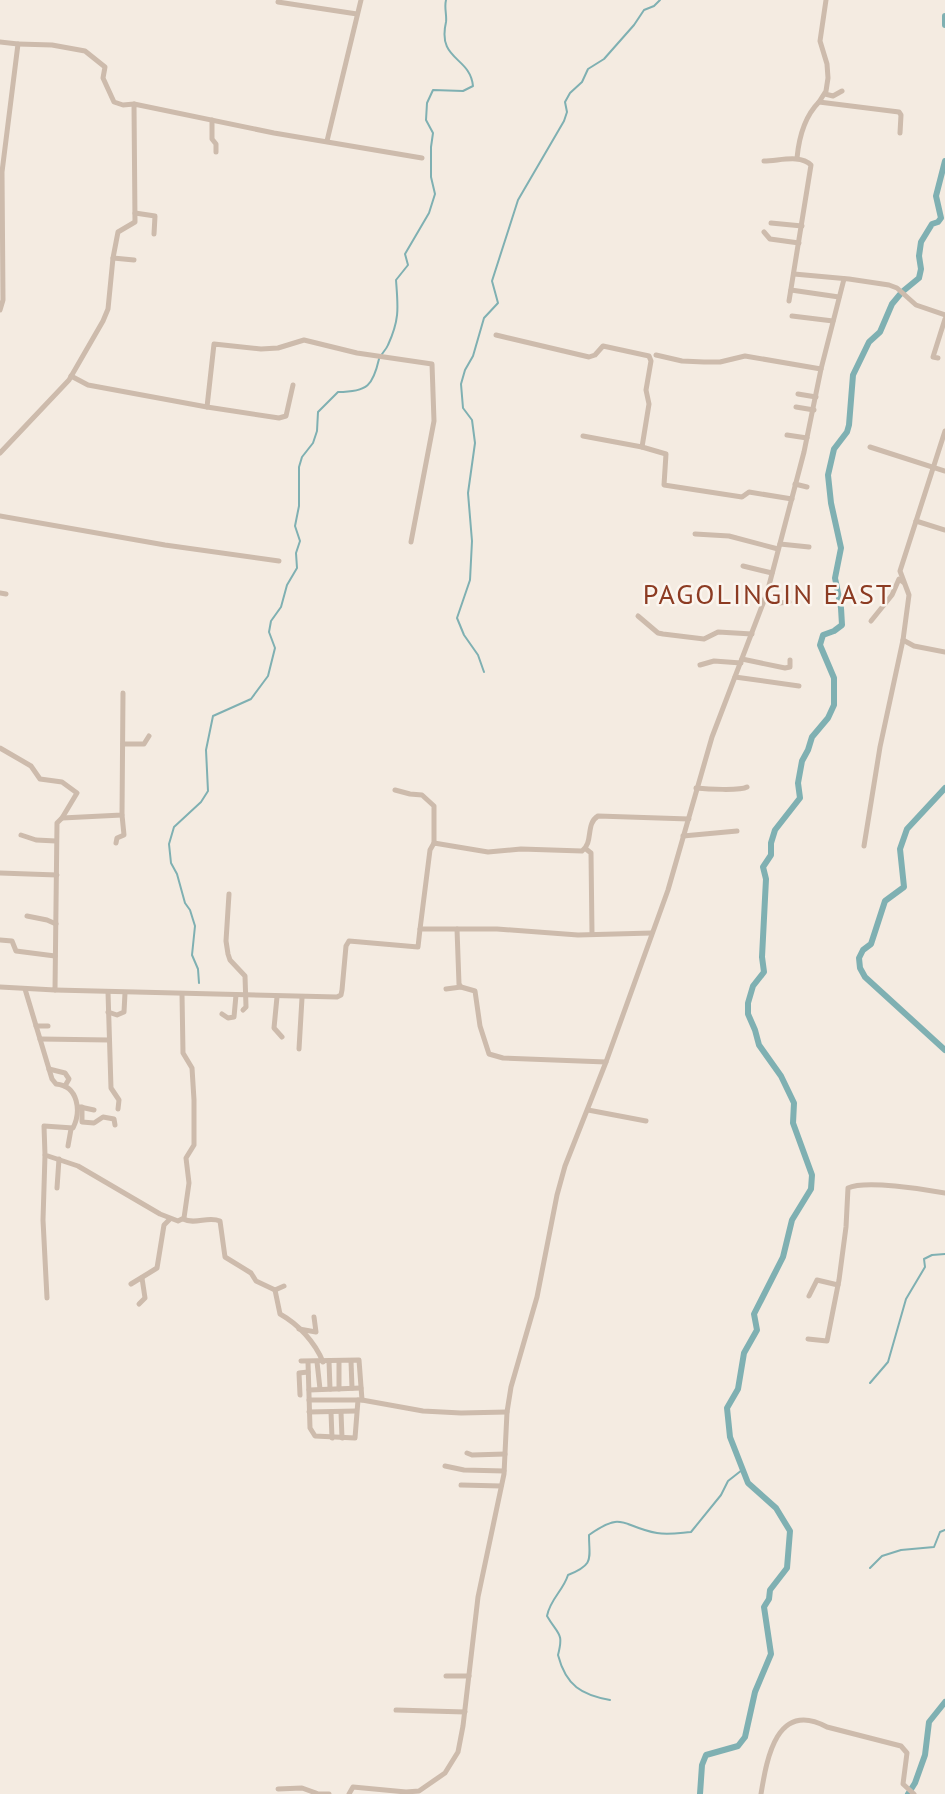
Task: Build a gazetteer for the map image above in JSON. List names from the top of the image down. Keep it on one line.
{"districts":["PAGOLINGIN EAST"]}
